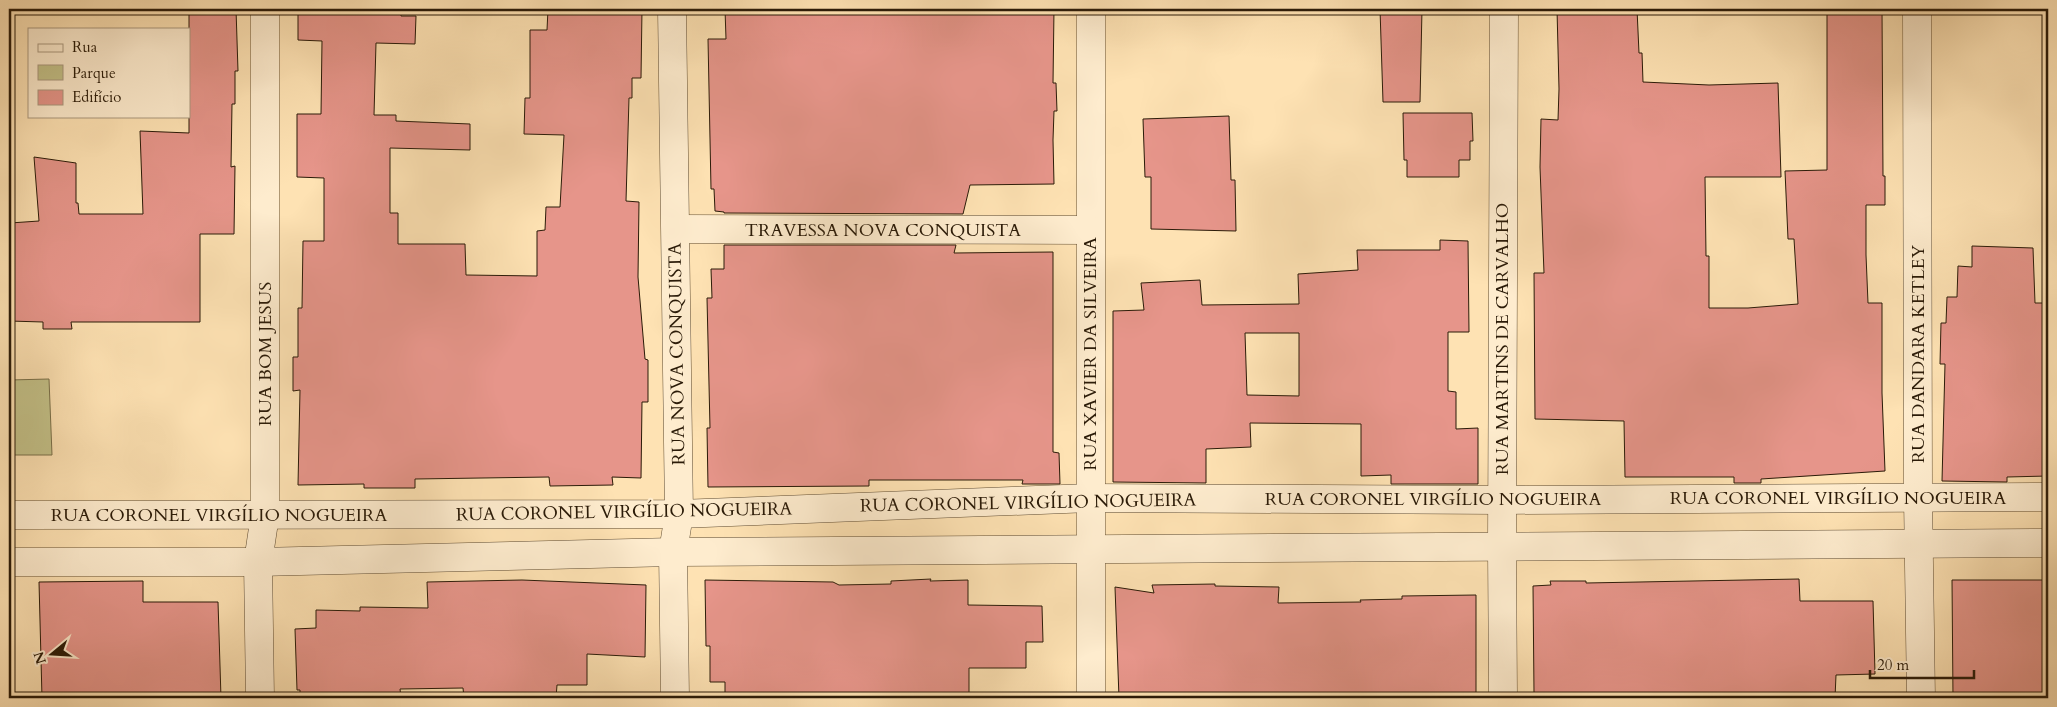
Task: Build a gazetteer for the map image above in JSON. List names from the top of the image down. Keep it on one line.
{"streets":{"street":["TRAVESSA NOVA CONQUISTA","RUA MARTINS DE CARVALHO","RUA BOM JESUS","RUA NOVA CONQUISTA","RUA XAVIER DA SILVEIRA","RUA DANDARA KETLEY","RUA CORONEL VIRGÍLIO NOGUEIRA"]},"crossings":[["TRAVESSA NOVA CONQUISTA","RUA NOVA CONQUISTA"],["TRAVESSA NOVA CONQUISTA","RUA XAVIER DA SILVEIRA"],["RUA MARTINS DE CARVALHO","RUA CORONEL VIRGÍLIO NOGUEIRA"],["RUA BOM JESUS","RUA CORONEL VIRGÍLIO NOGUEIRA"],["RUA NOVA CONQUISTA","RUA CORONEL VIRGÍLIO NOGUEIRA"],["RUA XAVIER DA SILVEIRA","RUA CORONEL VIRGÍLIO NOGUEIRA"],["RUA DANDARA KETLEY","RUA CORONEL VIRGÍLIO NOGUEIRA"]],"legend":["Rua","Parque","Edifício"],"scale_bar":"20 m","north":"left"}
